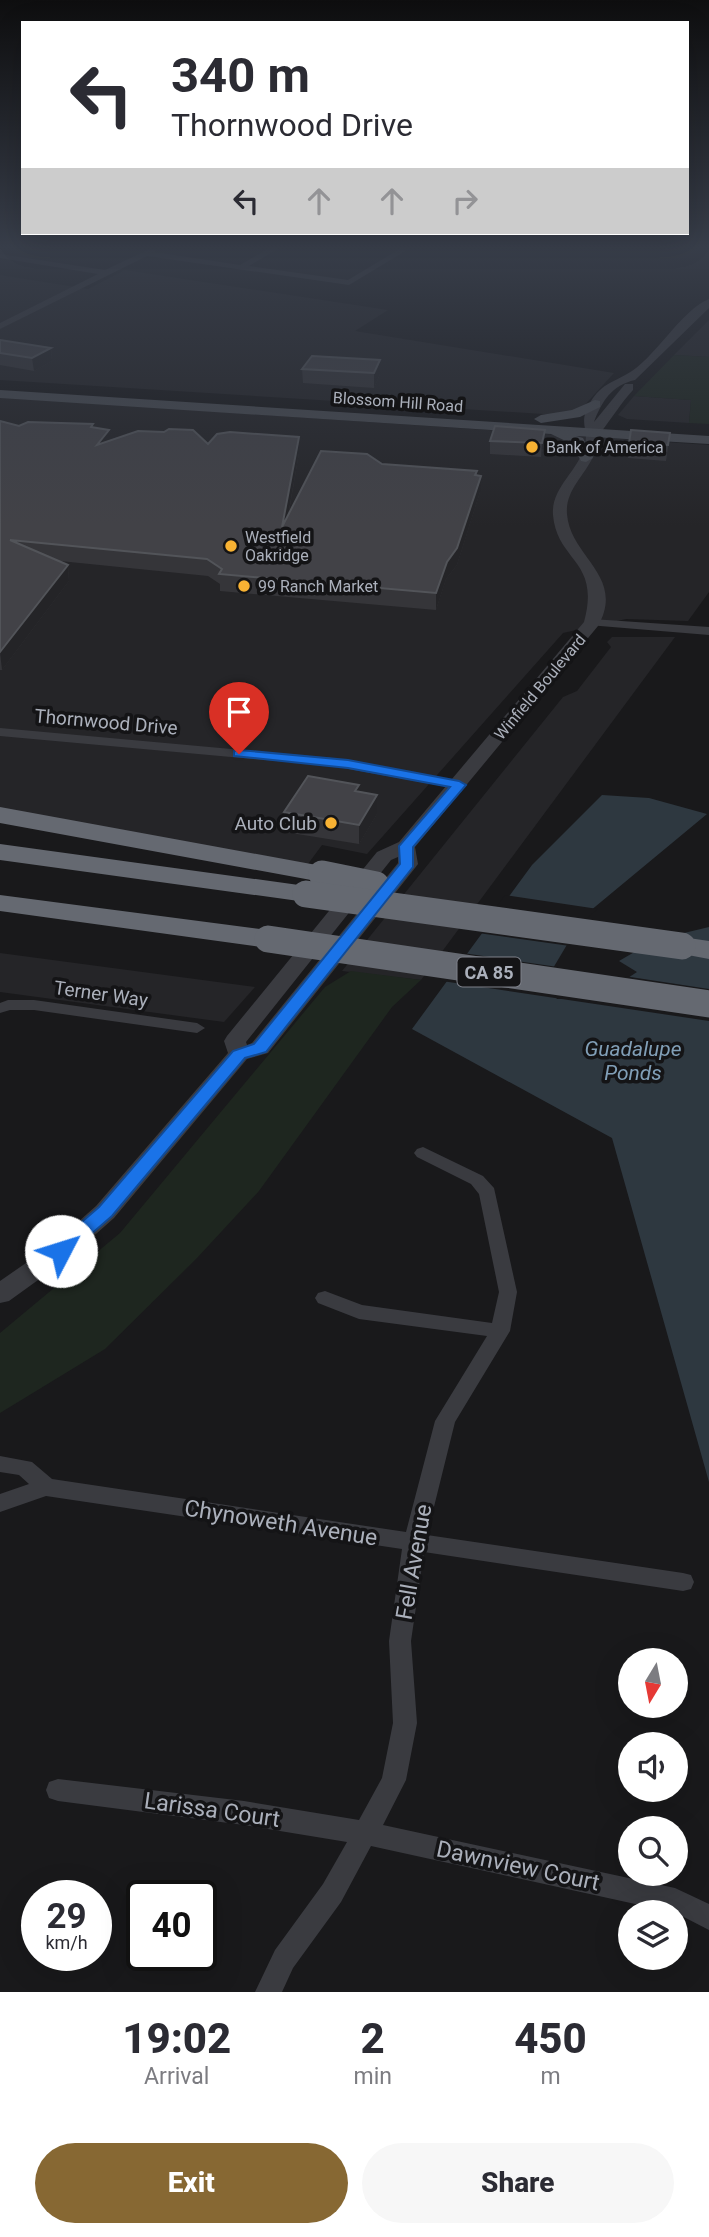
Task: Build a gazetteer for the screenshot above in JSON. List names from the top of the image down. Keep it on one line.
{"streets":{"highway":["CA 85"],"main road":["Blossom Hill Road"],"street":["Winfield Boulevard","Thornwood Drive","Terner Way","Chynoweth Avenue","Fell Avenue","Larissa Court","Dawnview Court"]},"crossings":[["Blossom Hill Road","Winfield Boulevard"],["Winfield Boulevard","Thornwood Drive"],["Chynoweth Avenue","Fell Avenue"],["Fell Avenue","Larissa Court"],["Fell Avenue","Dawnview Court"],["Larissa Court","Dawnview Court"]],"water":["Guadalupe Ponds"],"places":["Bank of America","Westfield Oakridge","99 Ranch Market","Auto Club"],"north":"bottom","page":{"turn":["340 m","Thornwood Drive"],"speed":"29 km/h","limit":"40","eta":["19:02","Arrival","2","min","450","m"],"buttons":["Exit","Share"]}}
